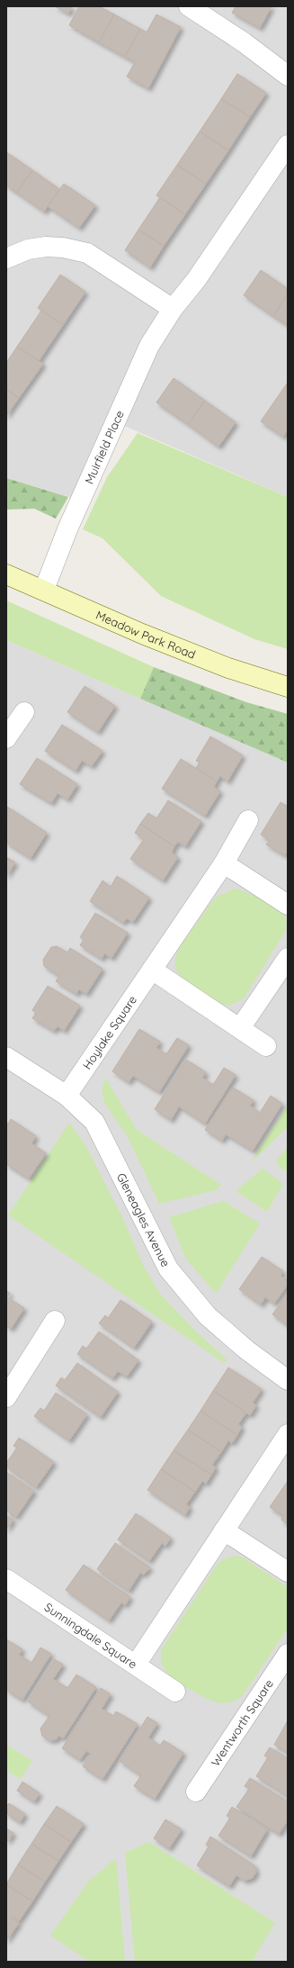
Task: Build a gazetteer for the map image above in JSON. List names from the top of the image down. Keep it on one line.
{"streets":{"street":["Muirfield Place","Meadow Park Road","Hoylake Square","Gleneagles Avenue","Sunningdale Square","Wentworth Square"]},"crossings":[["Muirfield Place","Meadow Park Road"],["Hoylake Square","Gleneagles Avenue"]]}
